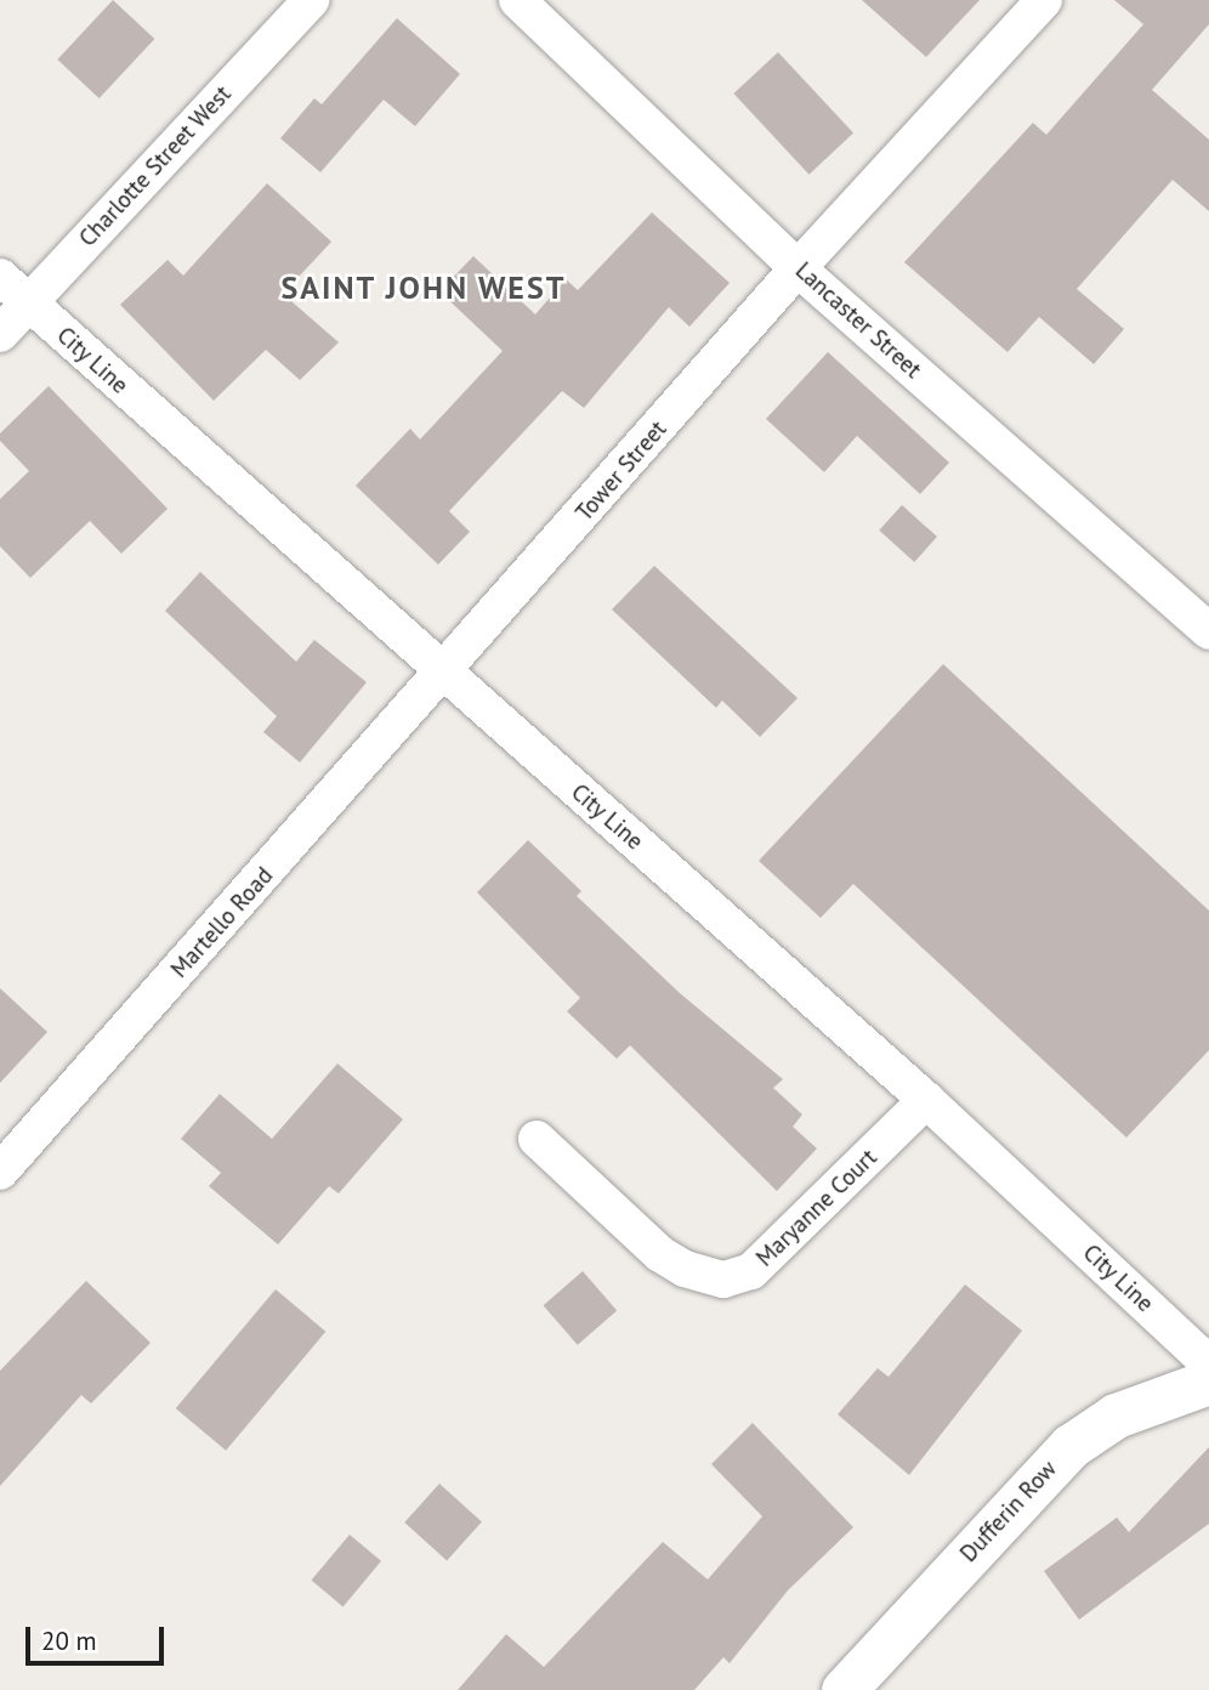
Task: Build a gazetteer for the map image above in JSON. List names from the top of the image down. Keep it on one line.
{"streets":{"street":["Charlotte Street West","Lancaster Street","City Line","Tower Street","Martello Road","Maryanne Court","Dufferin Row"]},"crossings":[["Charlotte Street West","City Line"],["Lancaster Street","Tower Street"],["City Line","Tower Street"],["City Line","Martello Road"],["City Line","Maryanne Court"],["Tower Street","Martello Road"]],"districts":["SAINT JOHN WEST"],"scale_bar":"20 m"}
